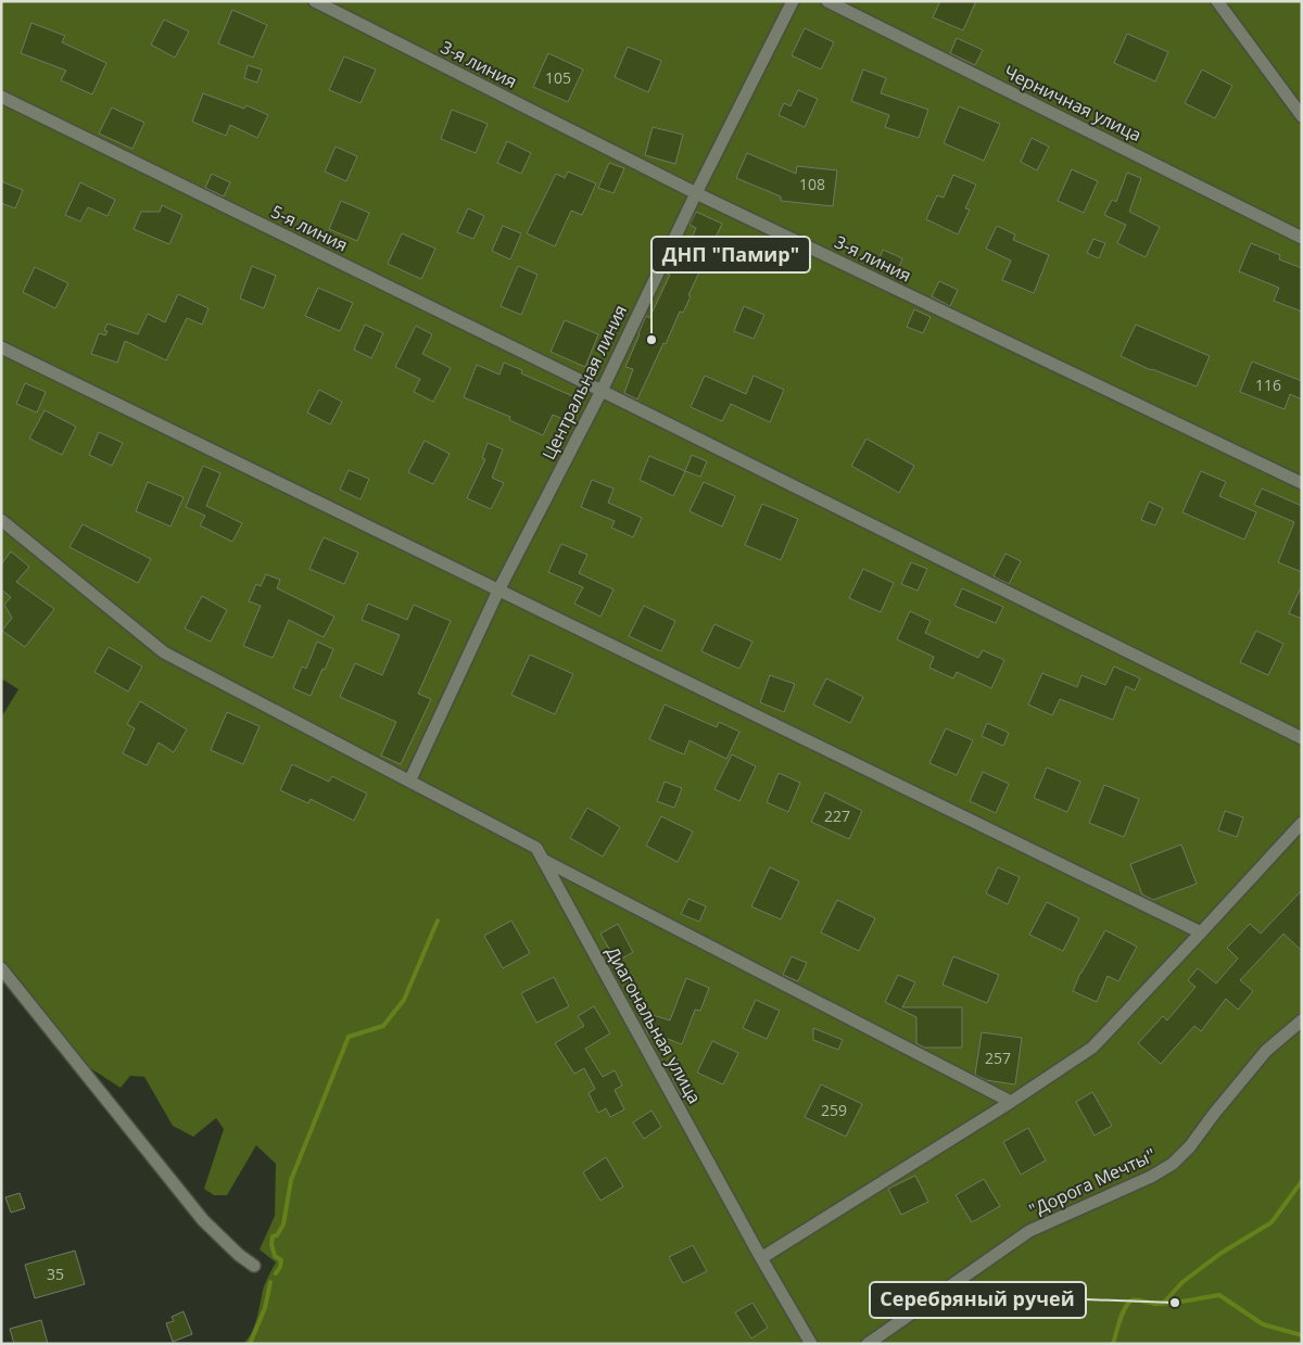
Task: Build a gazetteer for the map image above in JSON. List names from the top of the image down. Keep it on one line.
{"streets":{"street":["3-я линия","Черничная улица","5-я линия","Центральная линия","Диагональная улица","\"Дорога Мечты''"]},"crossings":[["3-я линия","Центральная линия"],["5-я линия","Центральная линия"],["Центральная линия","Диагональная улица"]],"places":["ДНП \"Памир\"","Серебряный ручей"],"house_numbers":["105","108","116","227","257","259","35"]}
